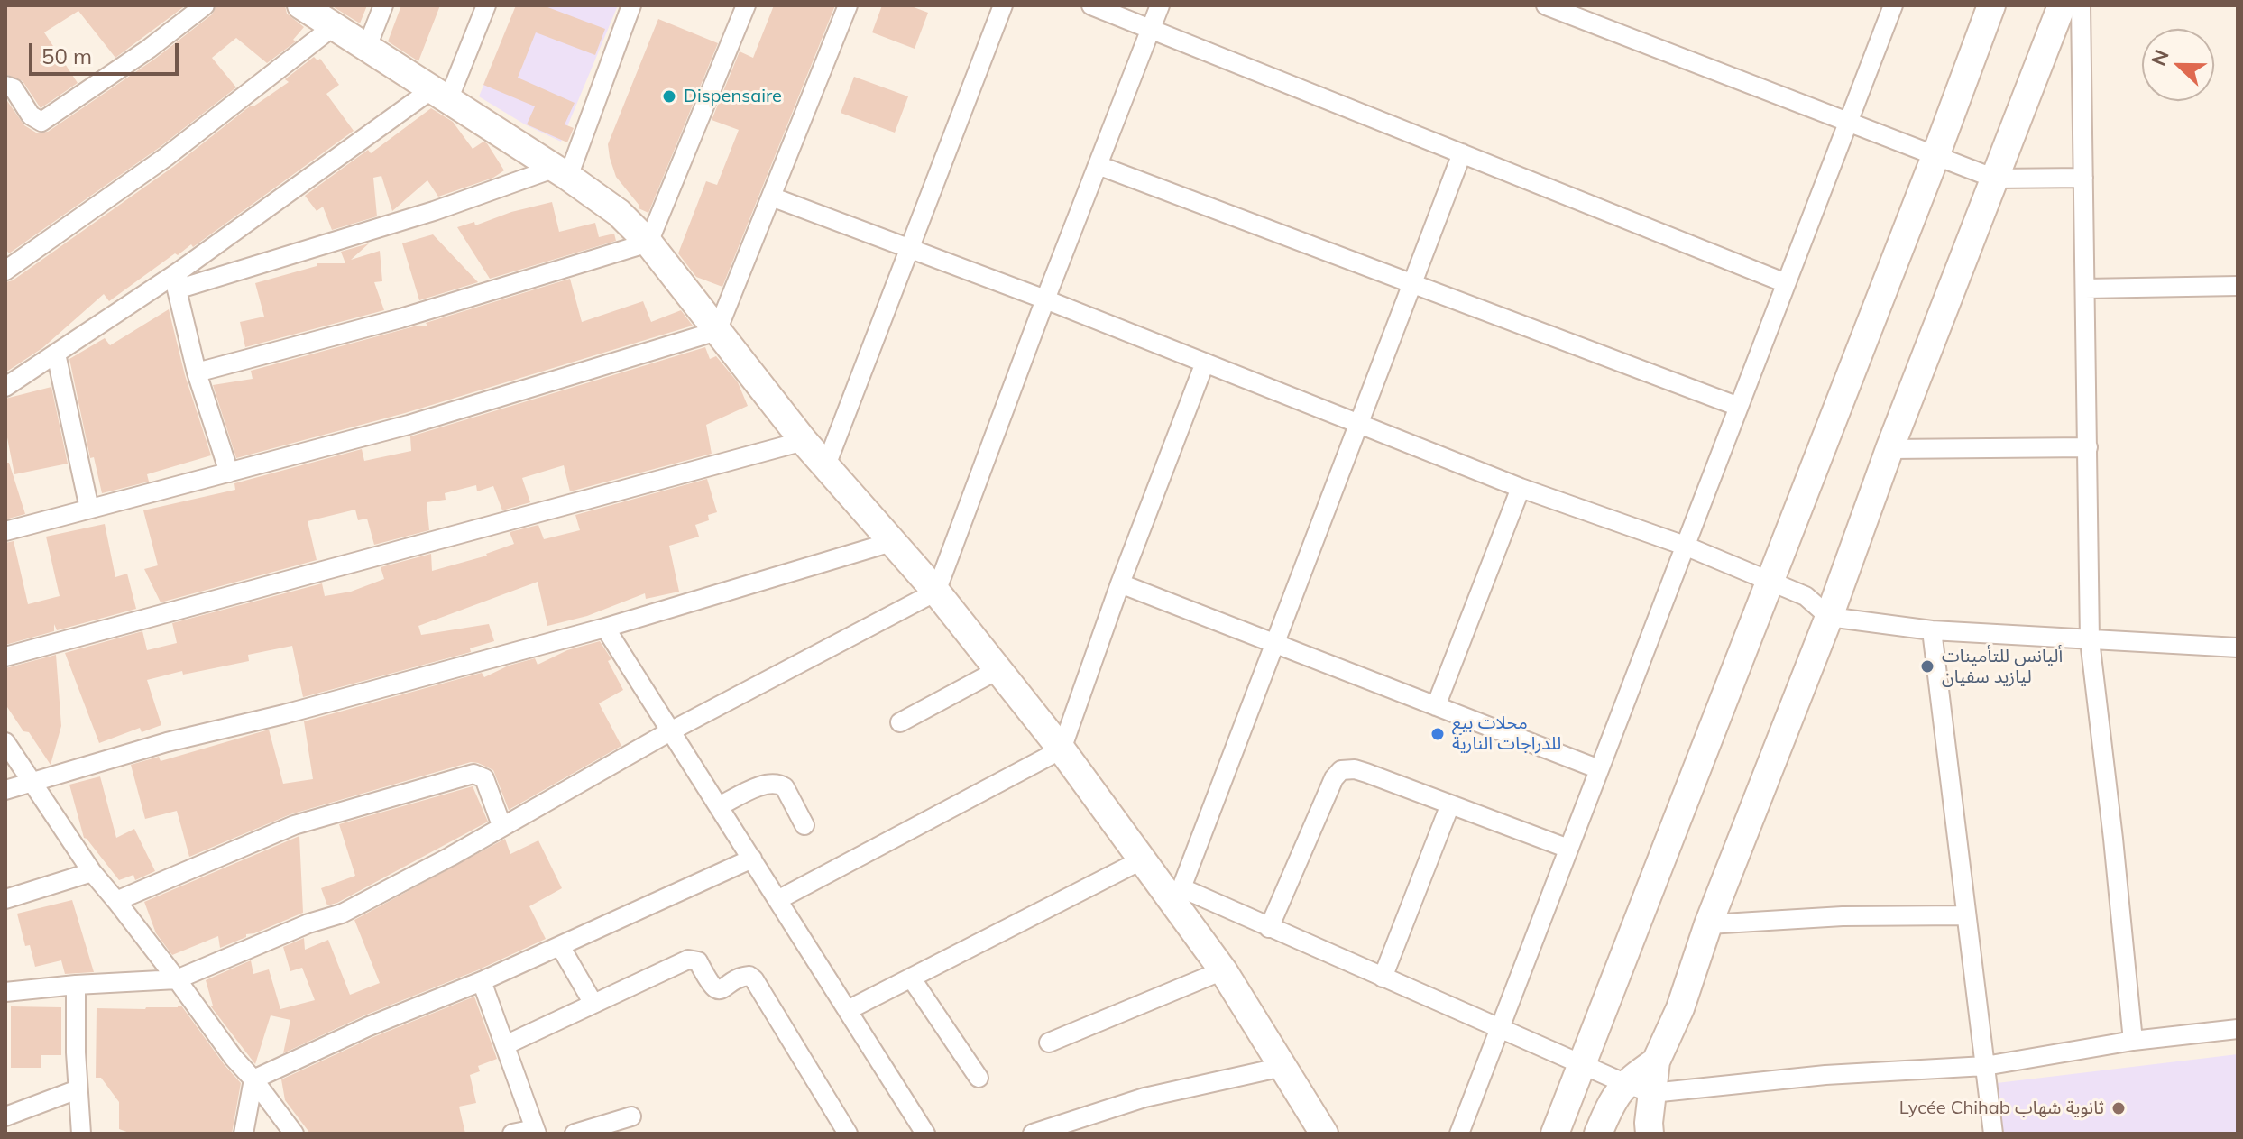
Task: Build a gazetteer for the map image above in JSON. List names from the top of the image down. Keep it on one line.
{"places":["Dispensaire","أليانس للتأمينات ليازيد سفيان","محلات بيع للدراجات النارية","Lycée Chihab ثانوية شهاب"],"scale_bar":"50 m","north":"left"}
